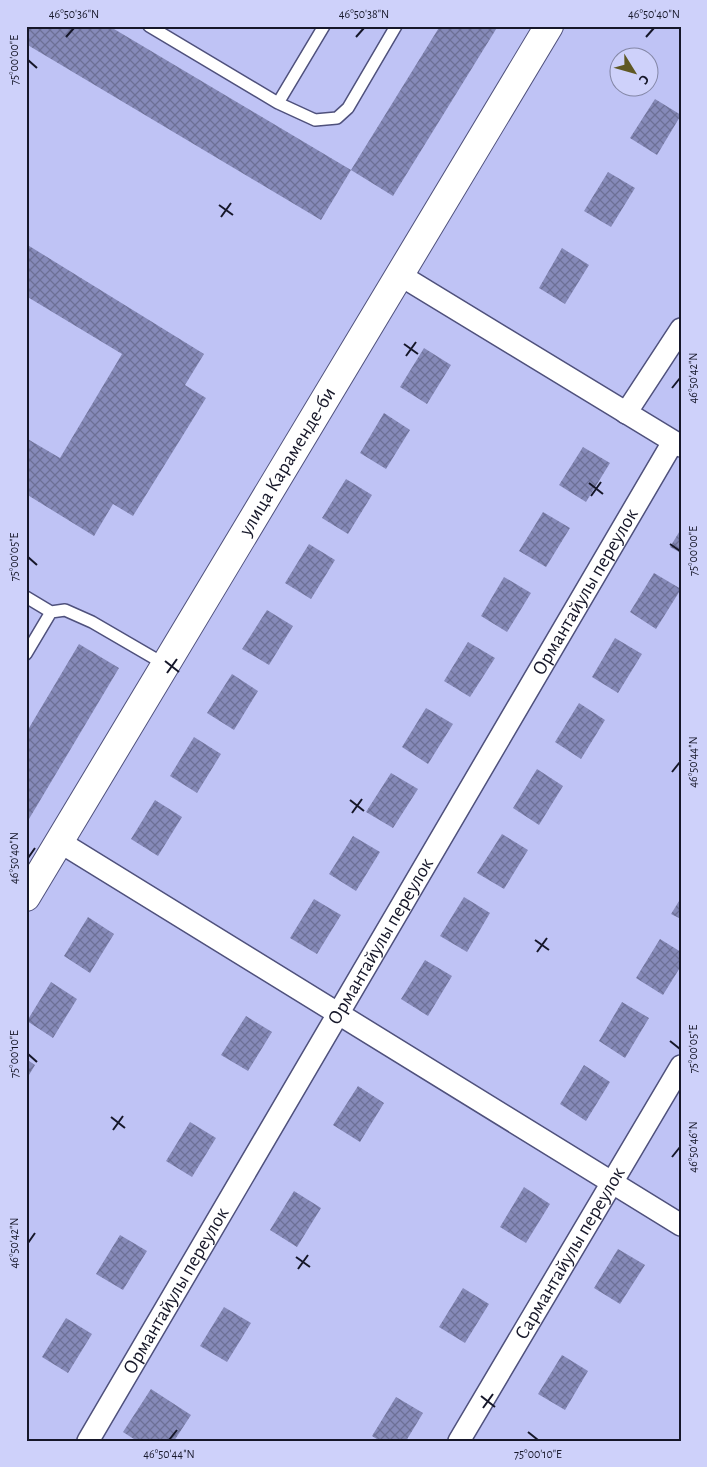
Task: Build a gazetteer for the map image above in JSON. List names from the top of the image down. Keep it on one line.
{"streets":{"street":["улица Караменде-би","Ормантайулы переулок","Сармантайулы переулок"]},"north":"bottom right","coordinates":["46°50'36\"N","46°50'38\"N","46°50'40\"N","75°00'00\"E","46°50'42\"N","75°00'05\"E","46°50'44\"N","75°00'10\"E","46°50'46\"N"]}
